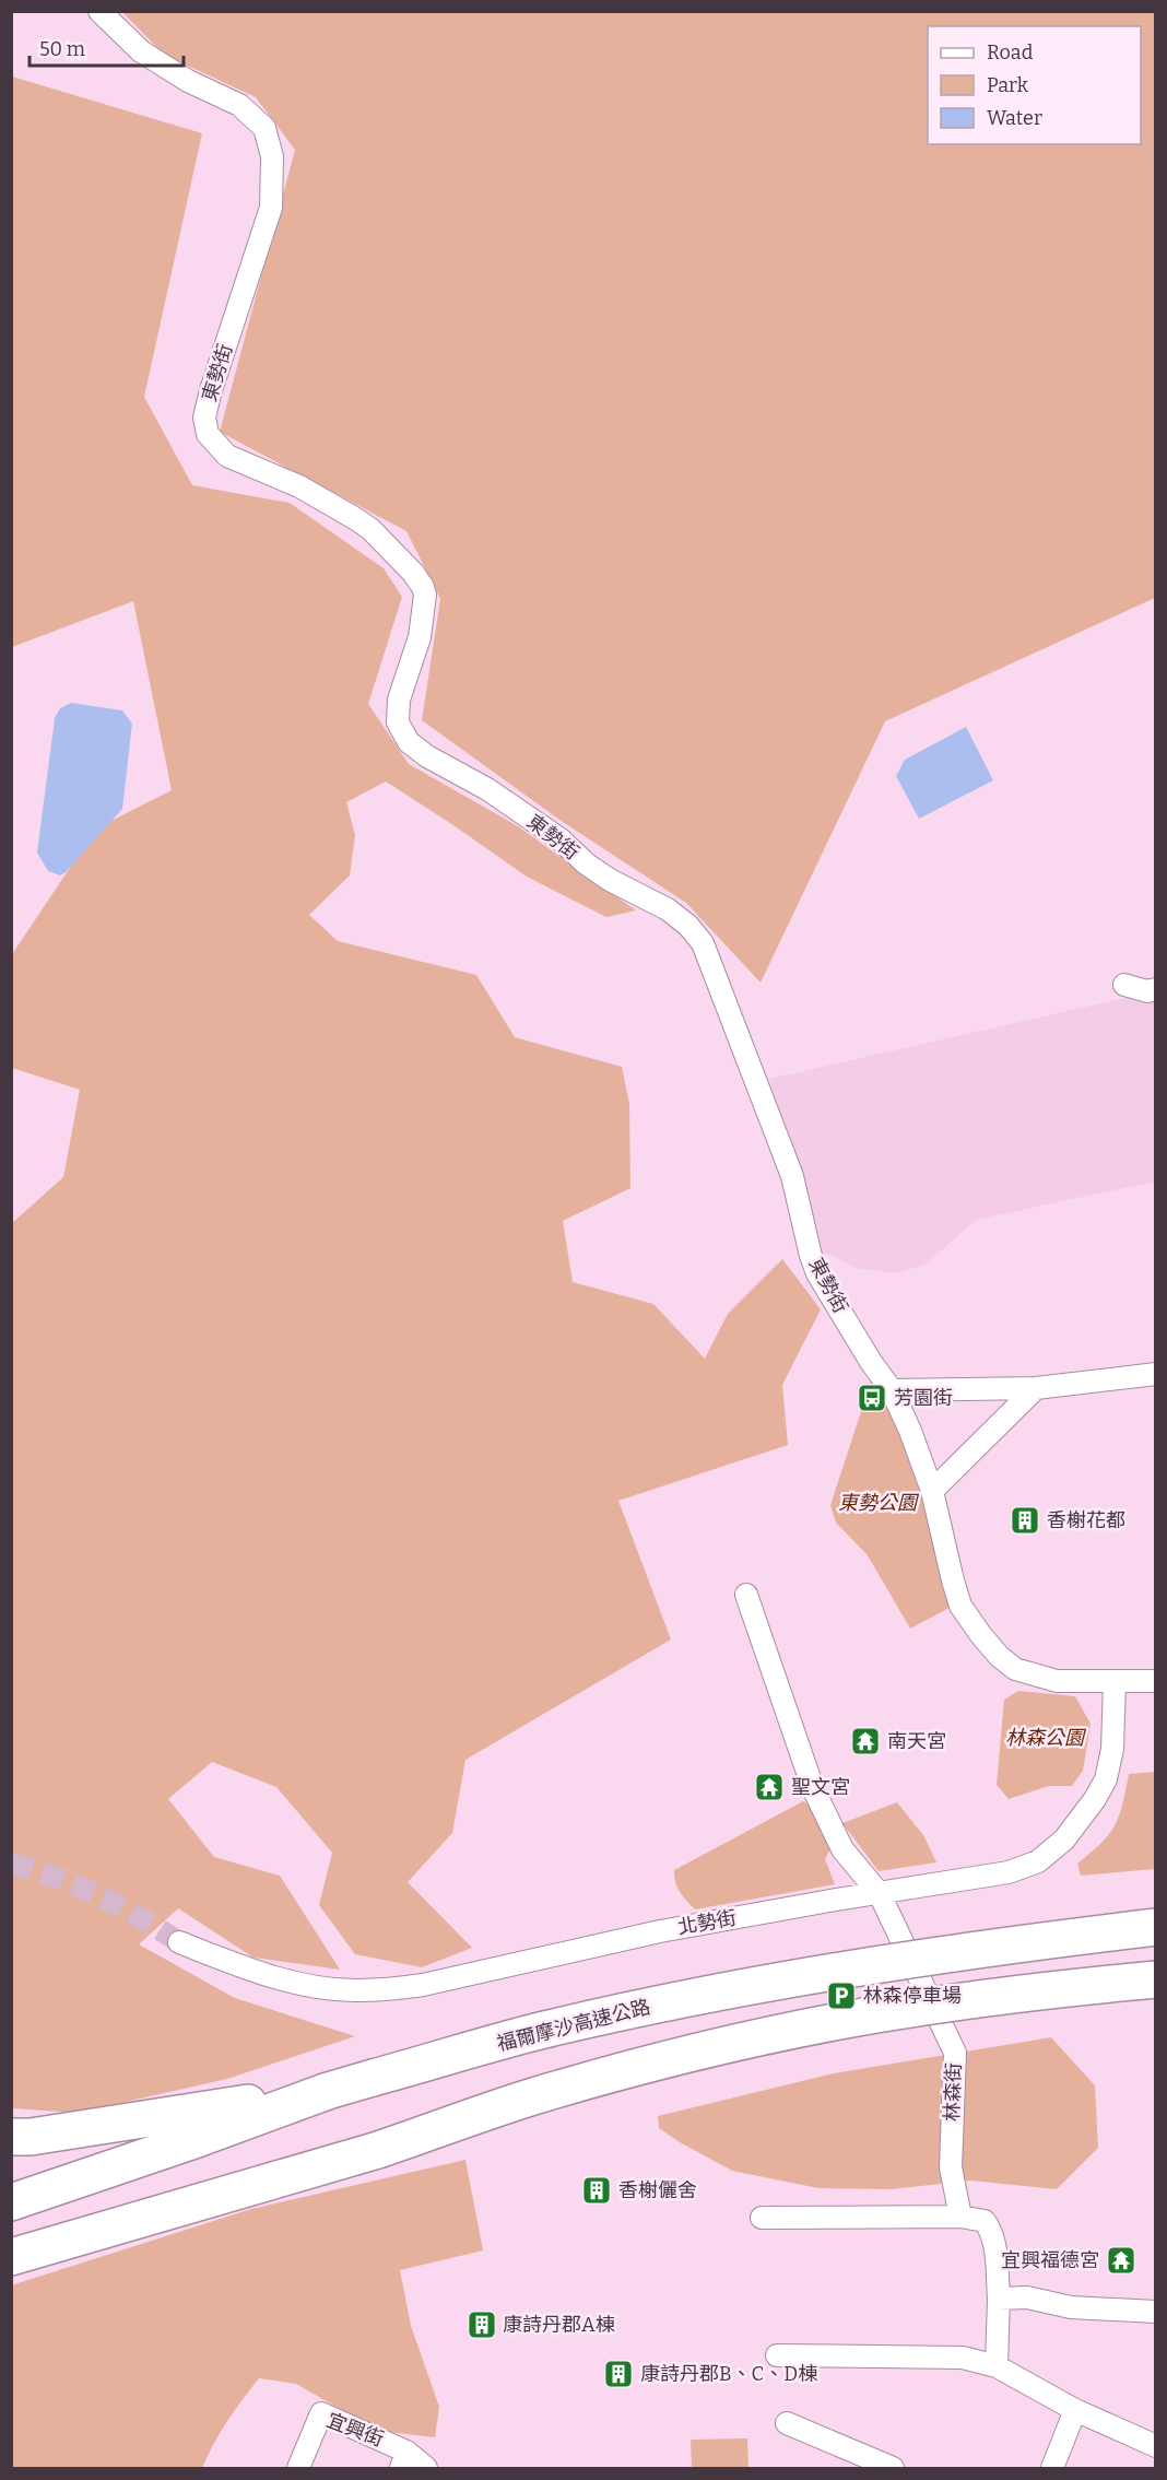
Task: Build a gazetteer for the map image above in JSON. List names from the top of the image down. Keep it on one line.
{"streets":{"highway":["福爾摩沙高速公路"],"street":["東勢街","北勢街","林森街","宜興街"]},"crossings":[["東勢街","北勢街"],["北勢街","林森街"]],"parks":["東勢公園","林森公園"],"places":{"bus stop":["芳園街"],"building":["香榭花都","香榭儷舍","康詩丹郡A棟","康詩丹郡B、C、D棟"],"temple":["南天宮","聖文宮","宜興福德宮"],"parking":["林森停車場"]},"legend":["Road","Park","Water"],"scale_bar":"50 m"}
